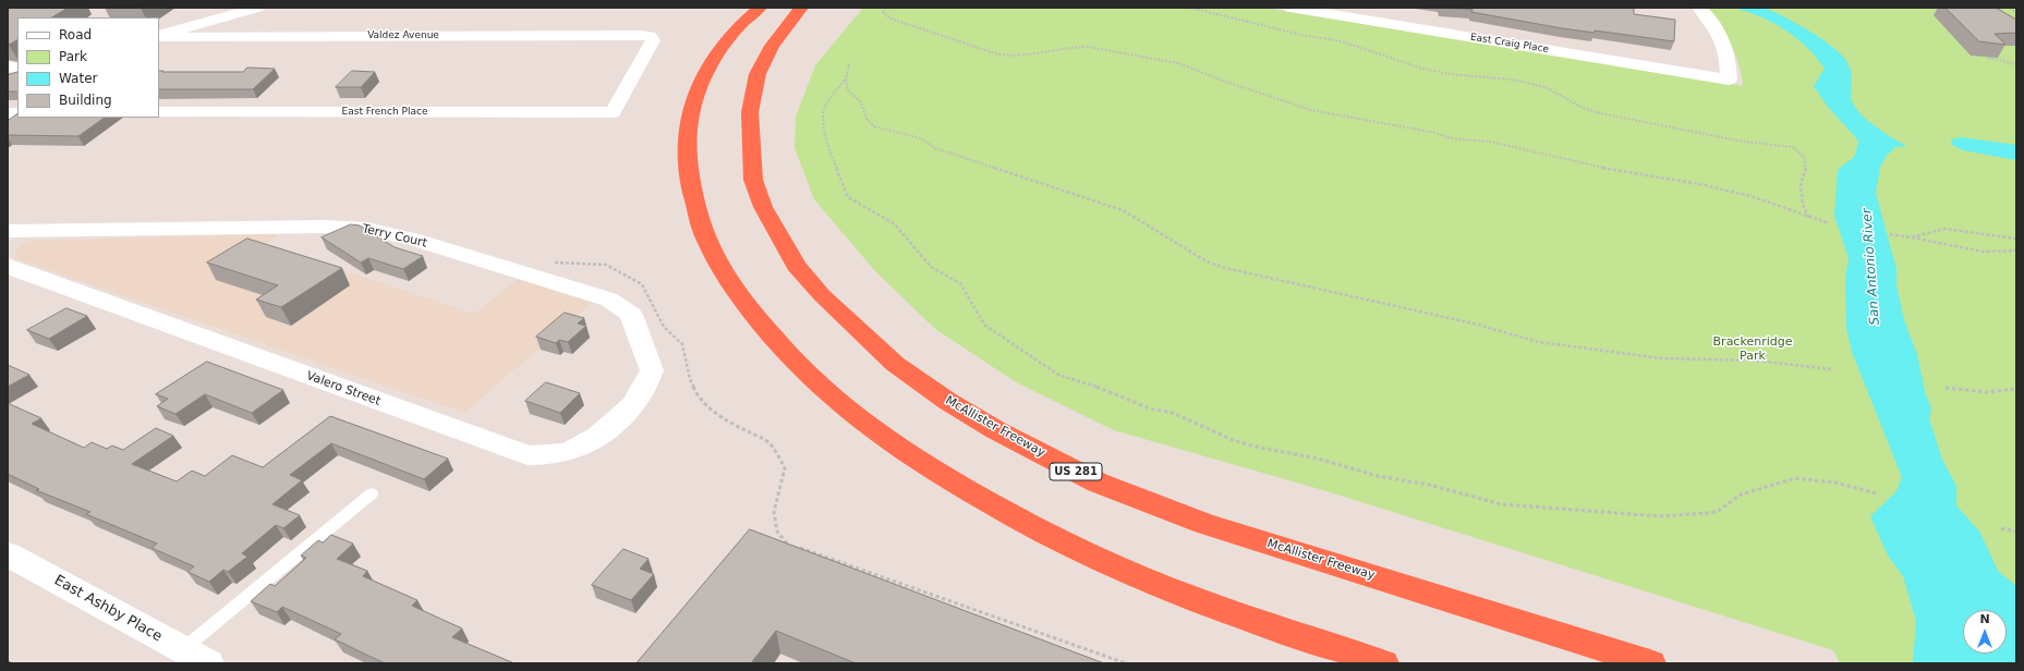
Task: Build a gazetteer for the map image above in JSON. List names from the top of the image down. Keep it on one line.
{"streets":{"highway":["McAllister Freeway","US 281"],"street":["Valdez Avenue","East Craig Place","East French Place","Terry Court","Valero Street","East Ashby Place"]},"crossings":[["Valdez Avenue","East French Place"],["Terry Court","Valero Street"]],"water":["San Antonio River"],"parks":["Brackenridge Park"],"legend":["Road","Park","Water","Building"],"north":"top"}
